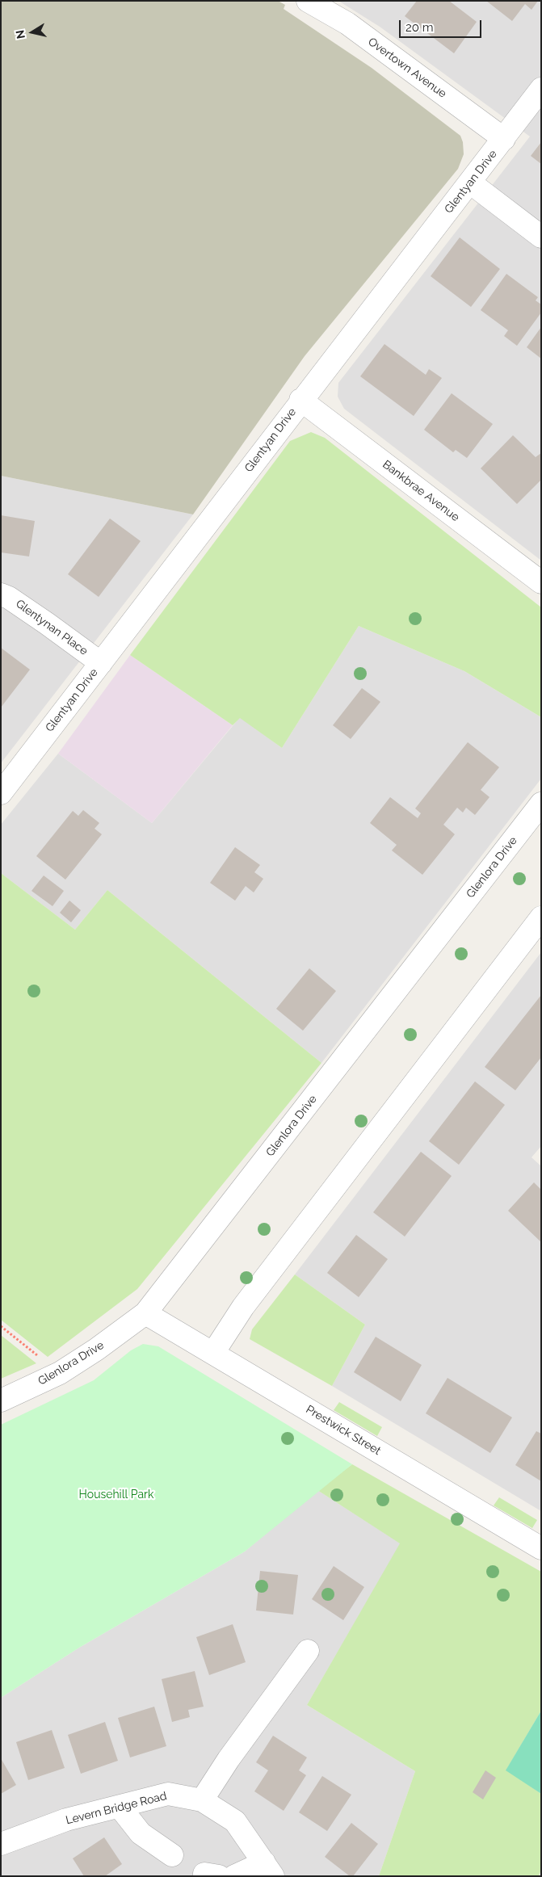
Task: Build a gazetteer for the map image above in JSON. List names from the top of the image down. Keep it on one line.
{"streets":{"street":["Overtown Avenue","Glentyan Drive","Bankbrae Avenue","Glentynan Place","Glenlora Drive","Prestwick Street","Levern Bridge Road"]},"crossings":[["Overtown Avenue","Glentyan Drive"],["Glentyan Drive","Bankbrae Avenue"],["Glentyan Drive","Glentynan Place"],["Glenlora Drive","Prestwick Street"]],"parks":["Househill Park"],"scale_bar":"20 m","north":"left"}
